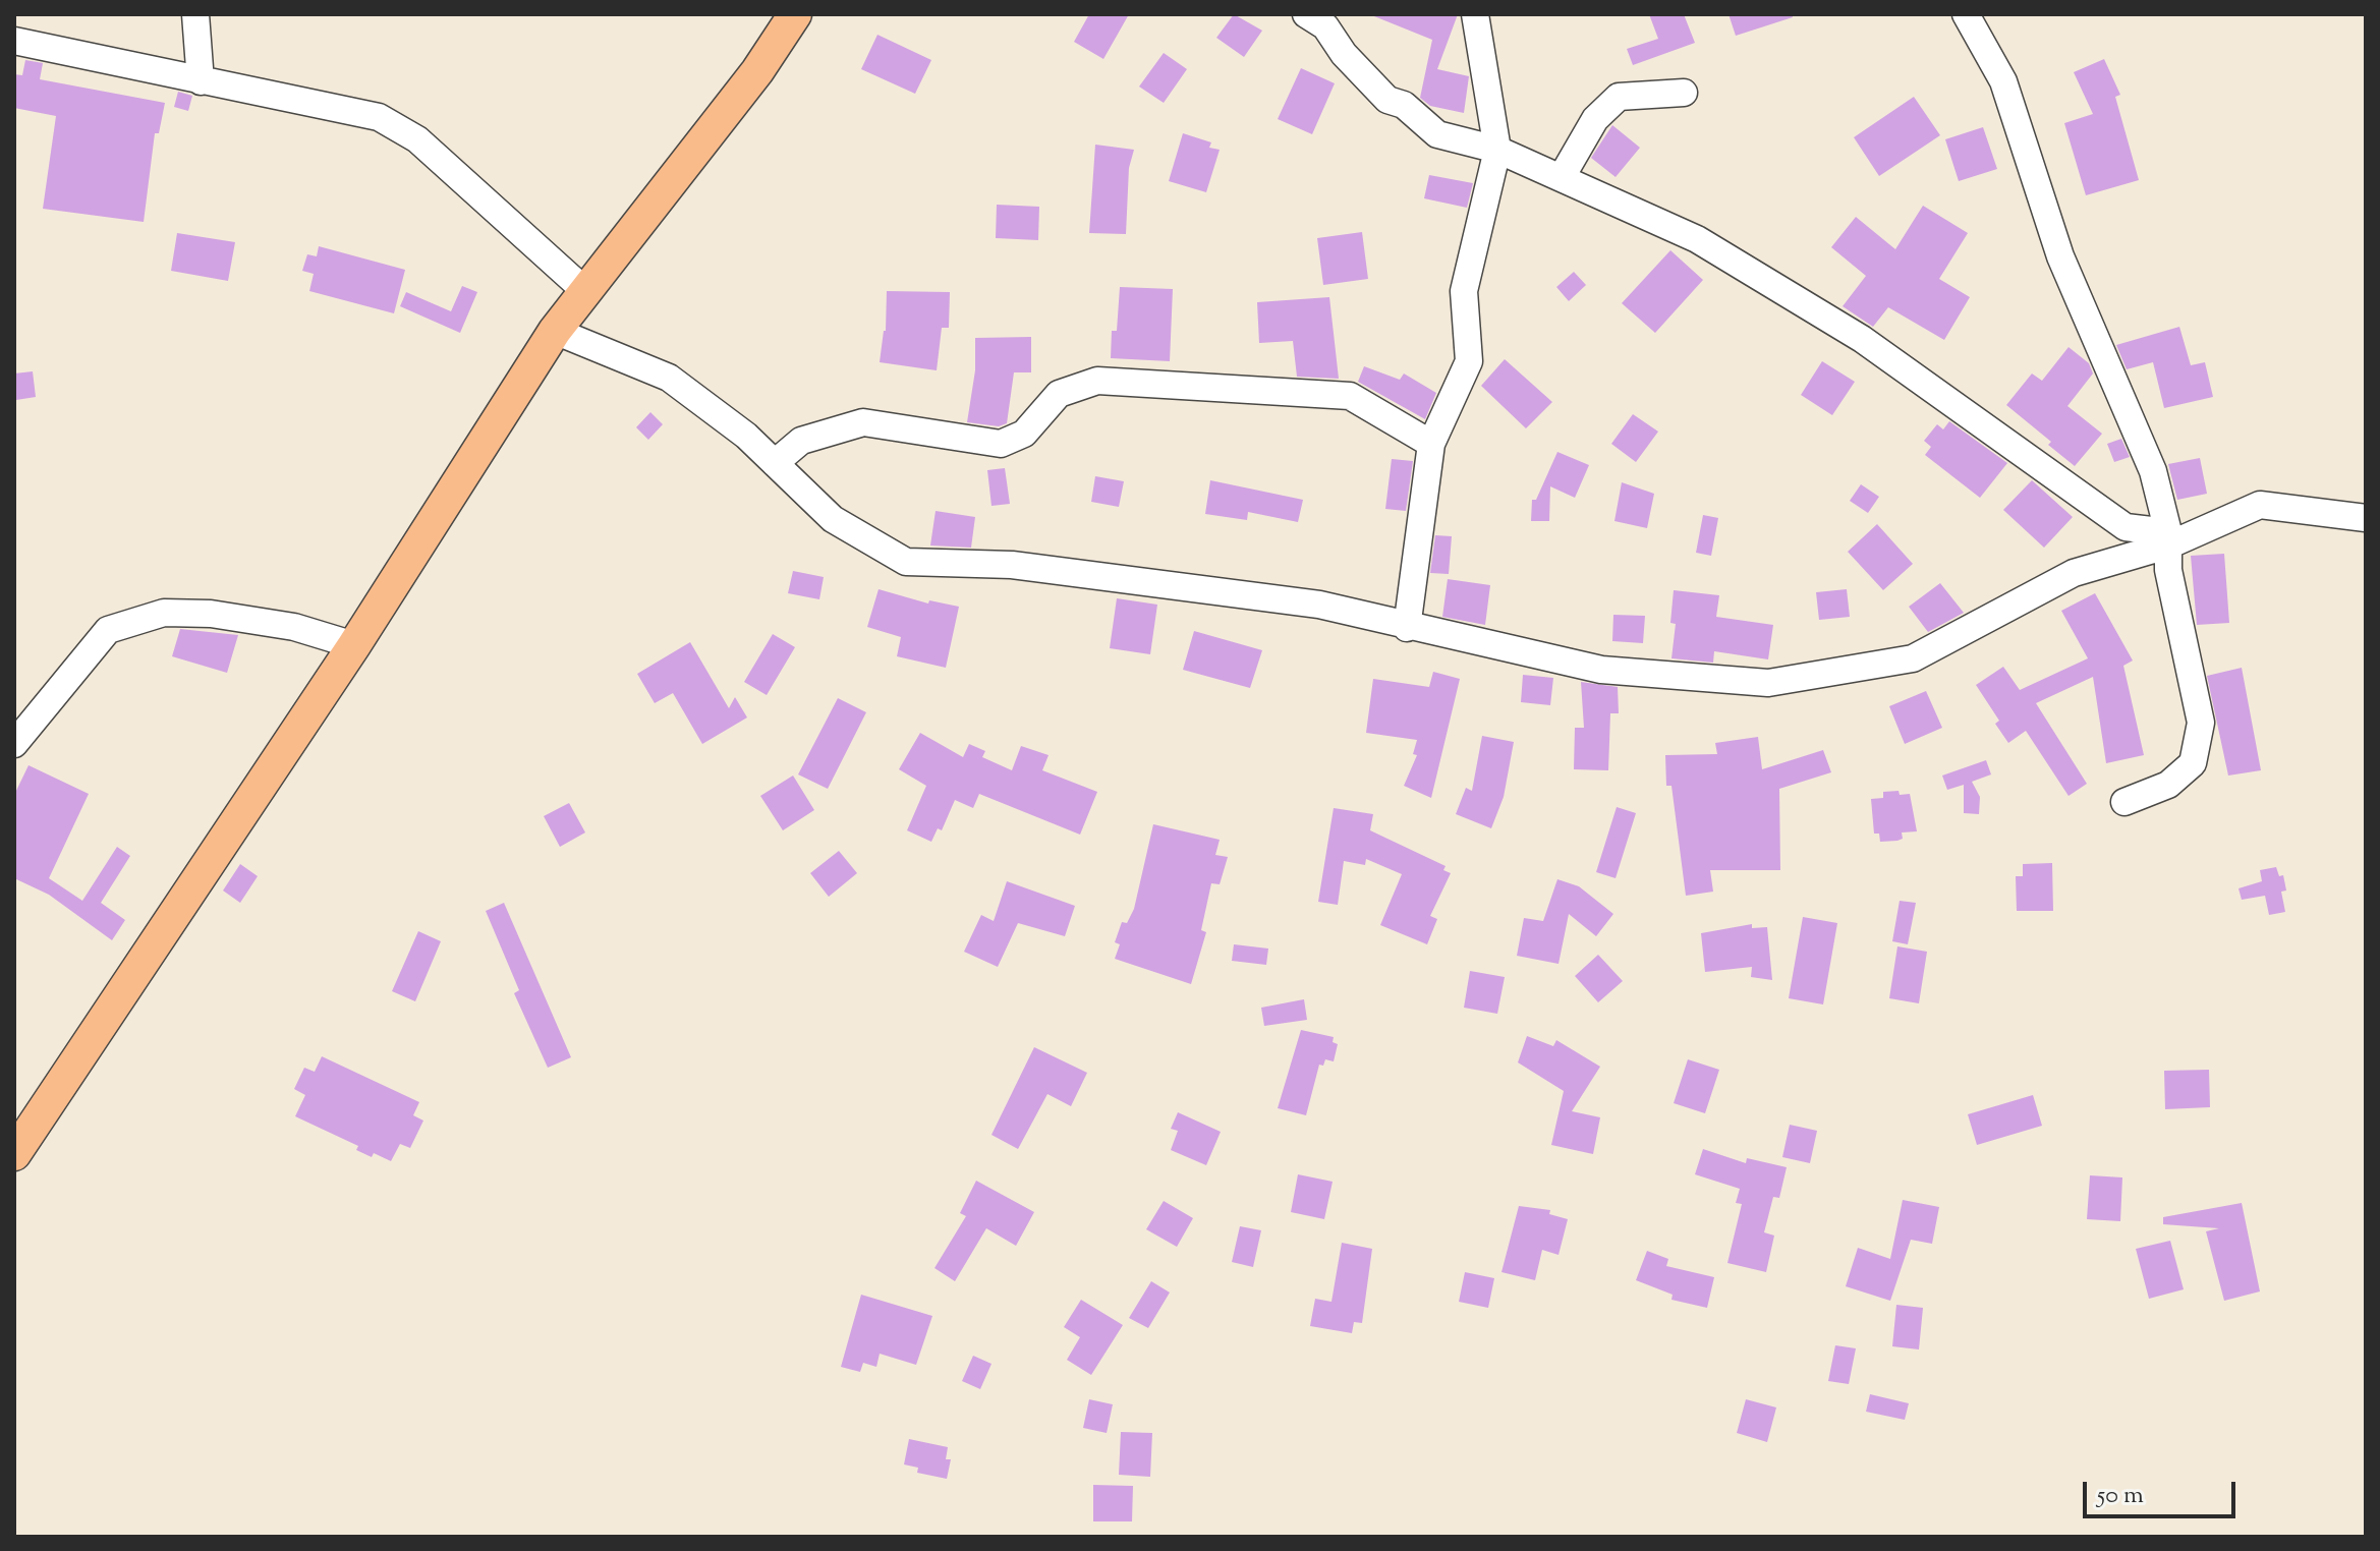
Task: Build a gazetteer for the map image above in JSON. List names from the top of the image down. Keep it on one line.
{"scale_bar":"50 m"}
